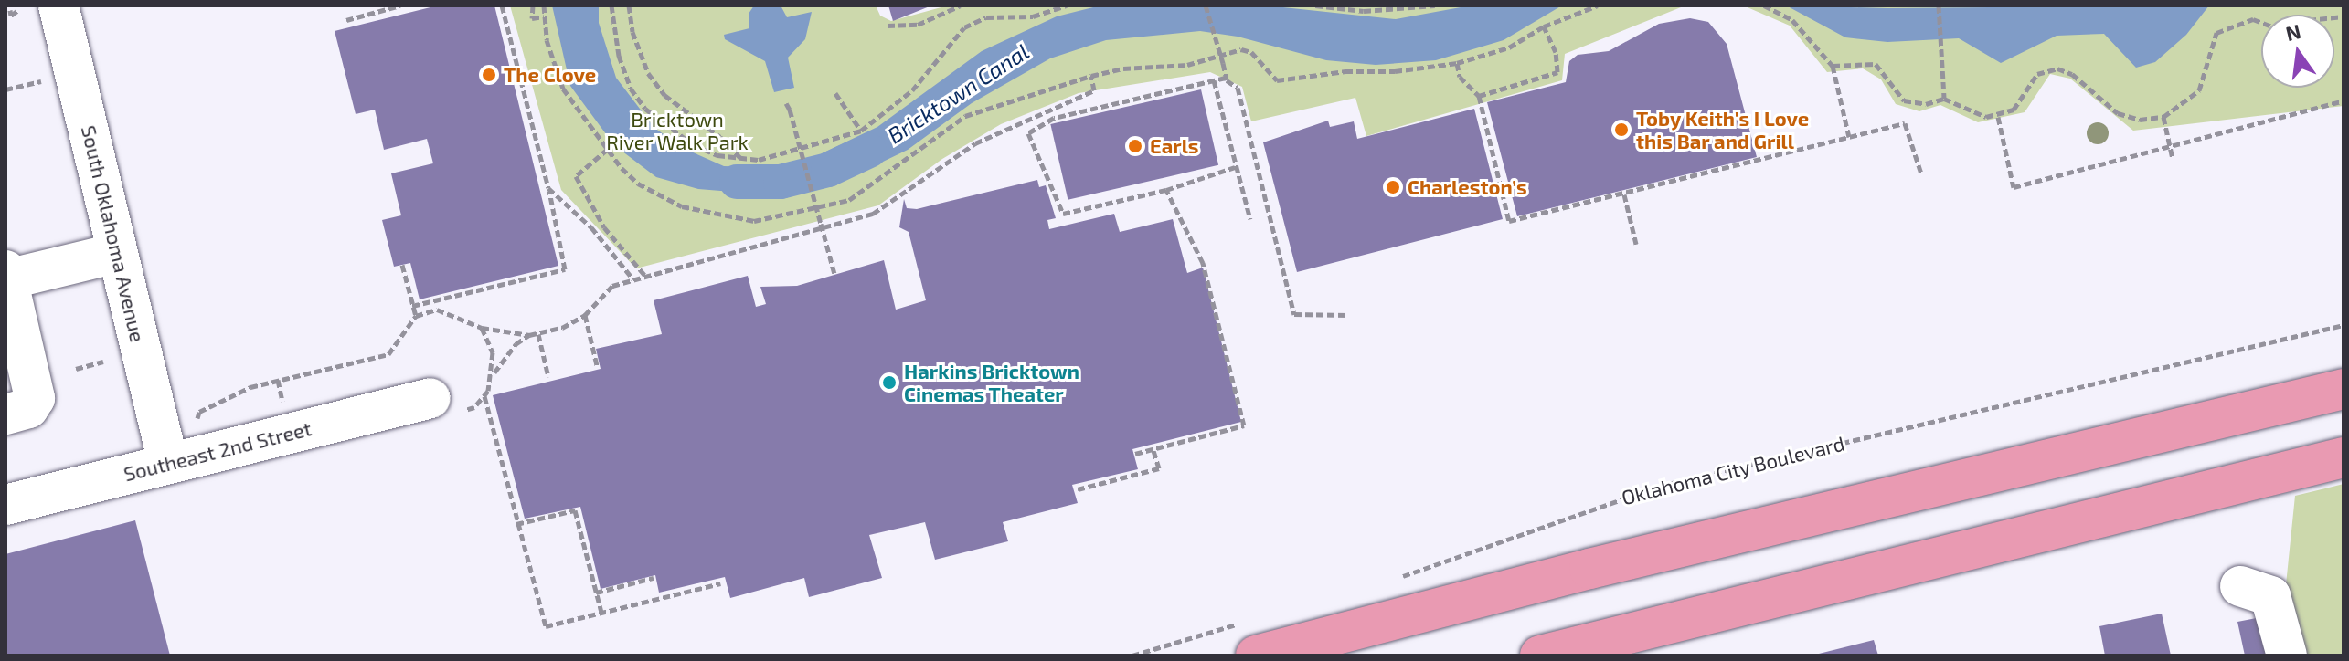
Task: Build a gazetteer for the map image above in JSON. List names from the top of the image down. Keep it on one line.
{"streets":{"street":["South Oklahoma Avenue","Southeast 2nd Street"],"path":["Oklahoma City Boulevard"]},"crossings":[["South Oklahoma Avenue","Southeast 2nd Street"]],"water":["Bricktown Canal"],"parks":["Bricktown River Walk Park"],"places":["The Clove","Toby Keith's I Love this Bar and Grill","Earls","Charleston’s","Harkins Bricktown Cinemas Theater"],"north":"top"}
